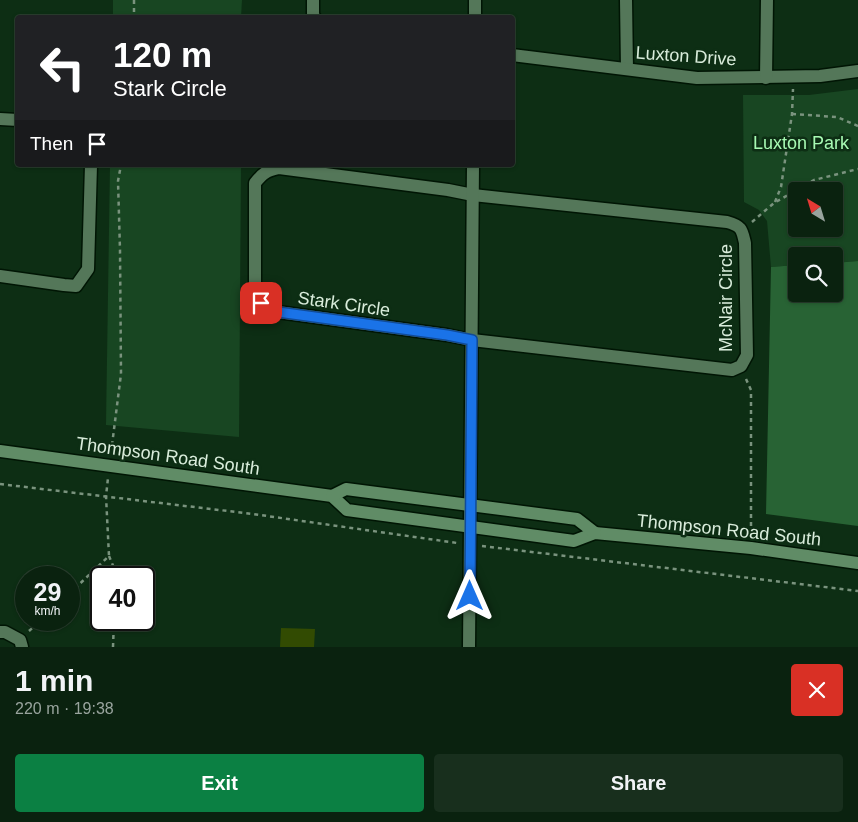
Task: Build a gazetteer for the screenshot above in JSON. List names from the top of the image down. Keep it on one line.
{"streets":{"main road":["Thompson Road South"],"street":["Luxton Drive","McNair Circle","Stark Circle"]},"crossings":[["McNair Circle","Stark Circle"]],"parks":["Luxton Park"],"north":"top left","page":{"turn":["120 m","Stark Circle"],"then":"Then","speed":"29 km/h","limit":"40","heading":["1 min","220 m · 19:38"],"buttons":["Exit","Share"]}}
